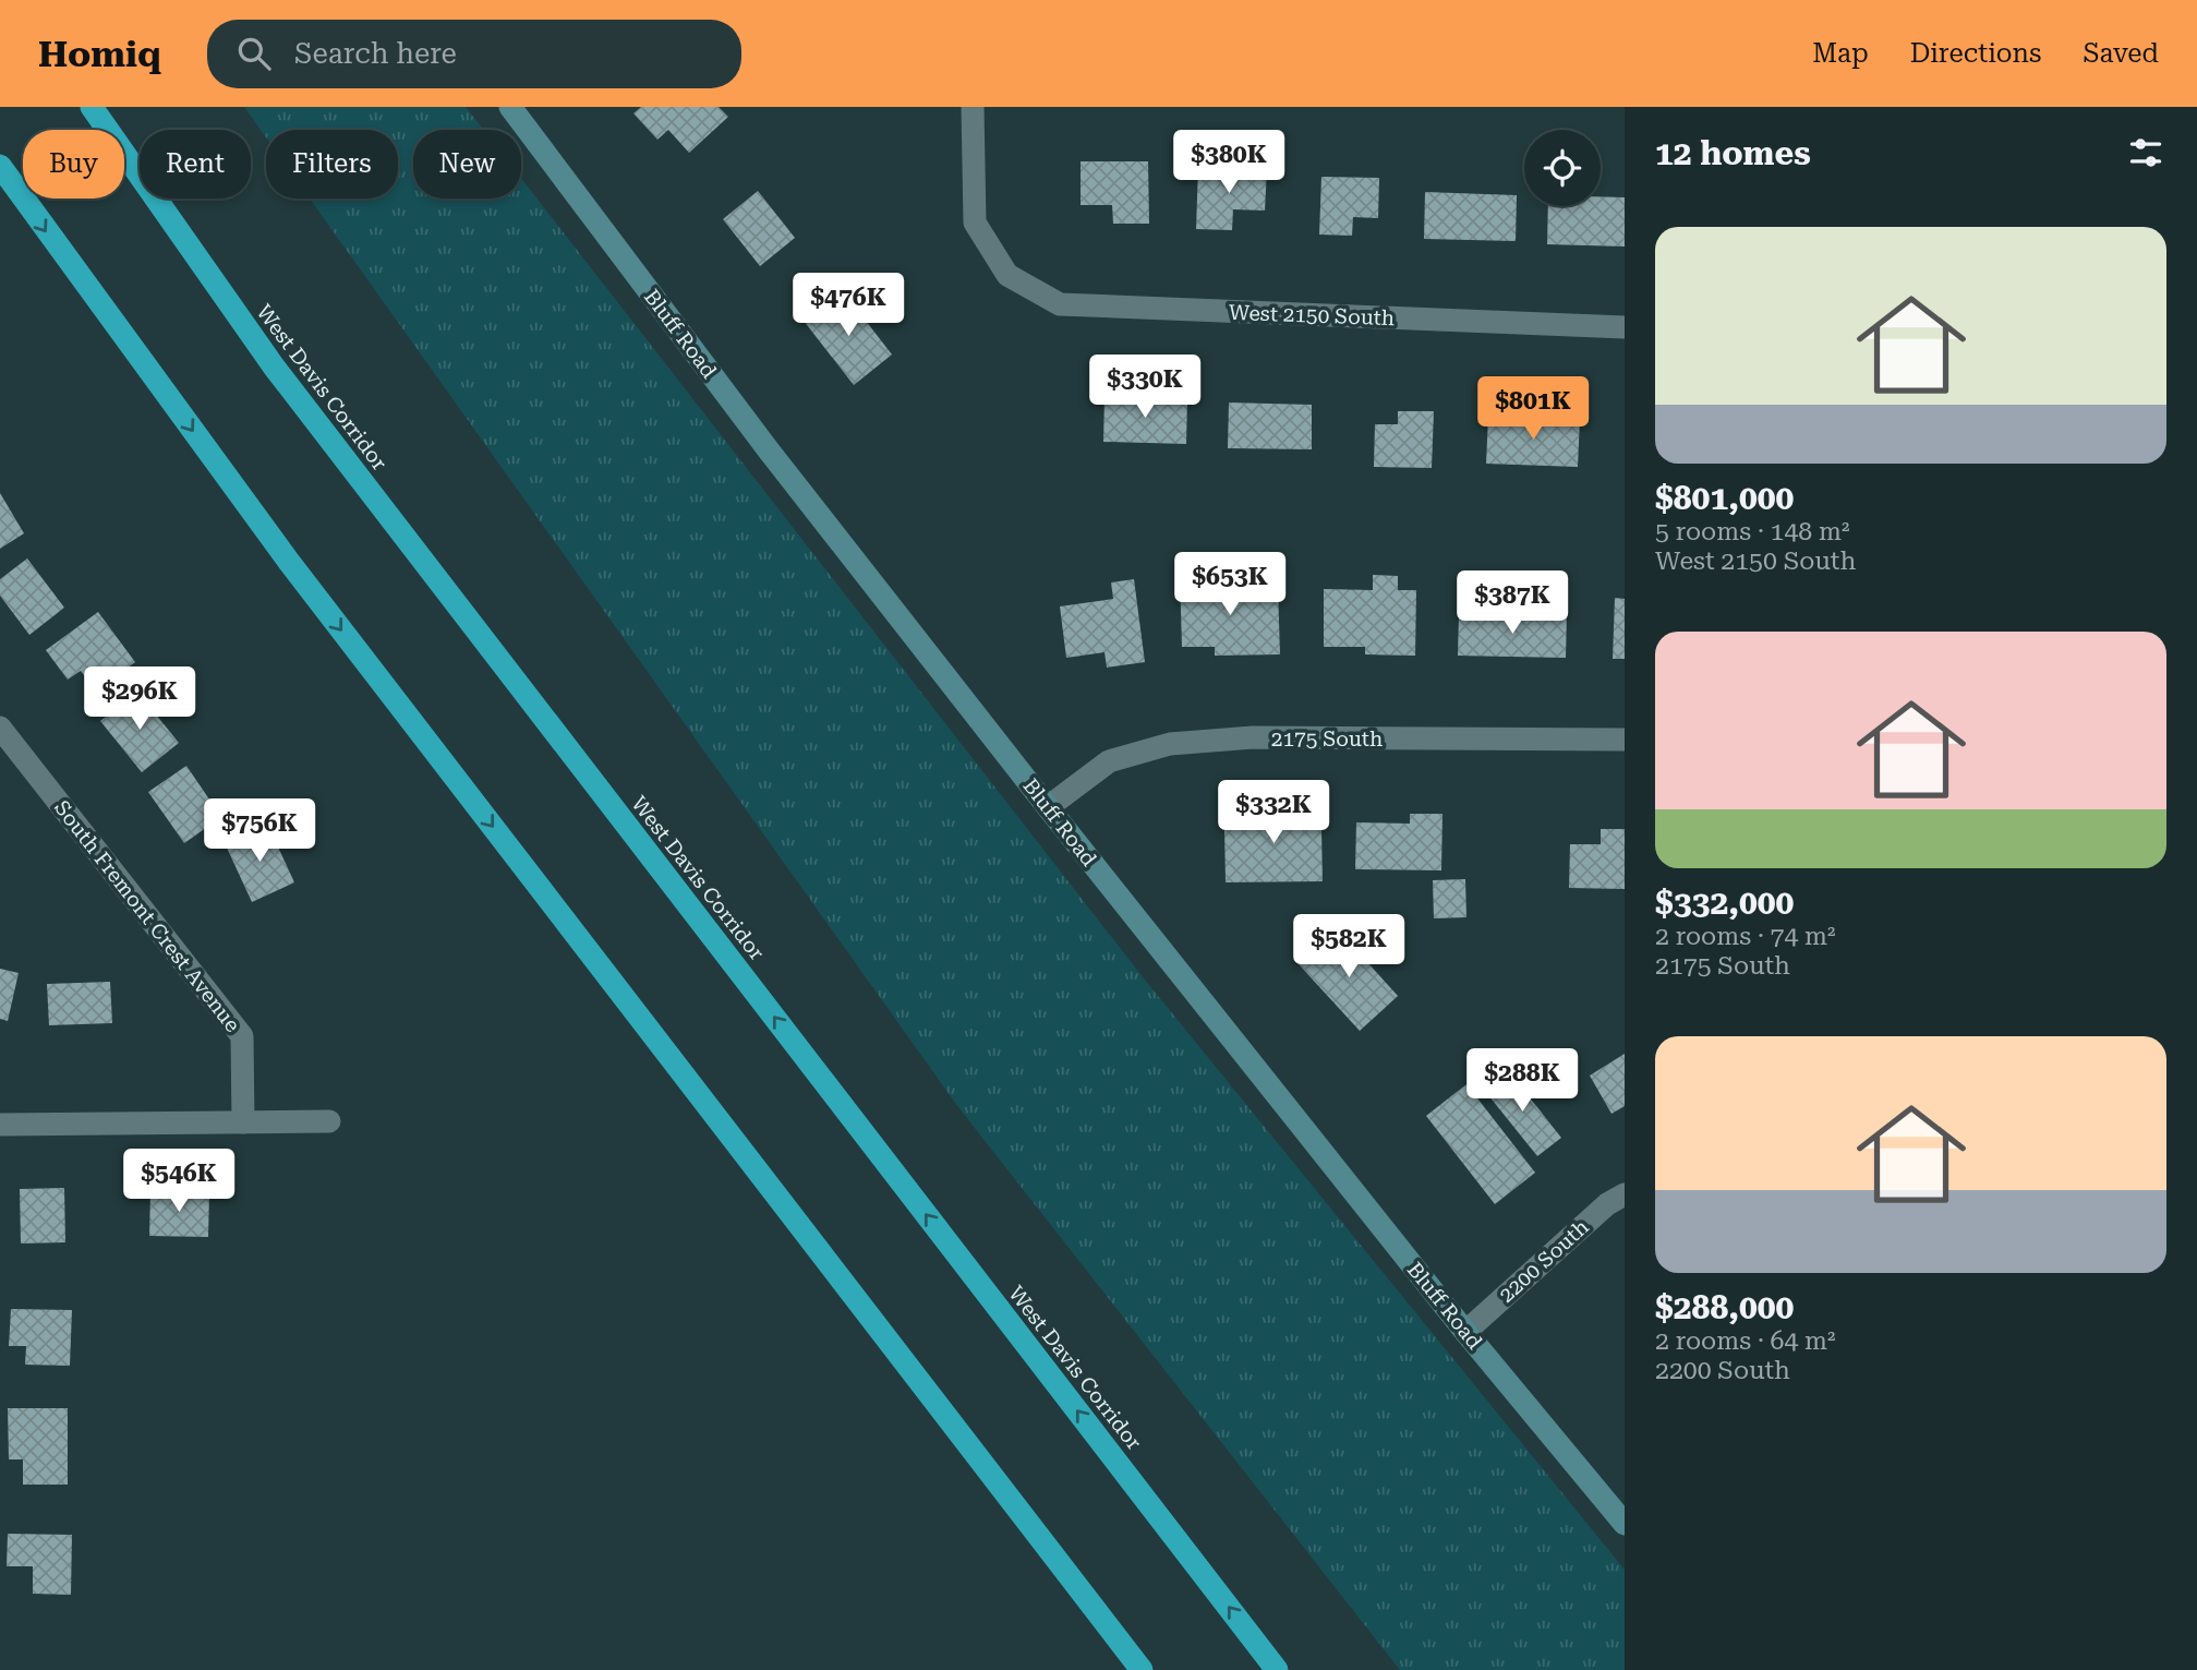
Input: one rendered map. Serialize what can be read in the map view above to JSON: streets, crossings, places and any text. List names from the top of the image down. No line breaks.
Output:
{"streets":{"highway":["West Davis Corridor"],"street":["West 2150 South","Bluff Road","2175 South","South Fremont Crest Avenue","2200 South"]},"crossings":[["Bluff Road","2175 South"],["Bluff Road","2200 South"]],"page":{"header":"Homiq","search":"Search here","nav":["Map","Directions","Saved"],"heading":"12 homes","price":["$380K","$476K","$330K","$801K","$653K","$387K","$296K","$332K","$756K","$582K","$288K","$546K"],"chip":["Buy","Rent","Filters","New"],"list":[{"name":"$801,000","note":"5 rooms · 148 m² · West 2150 South"},{"name":"$332,000","note":"2 rooms · 74 m² · 2175 South"},{"name":"$288,000","note":"2 rooms · 64 m² · 2200 South"}]}}
